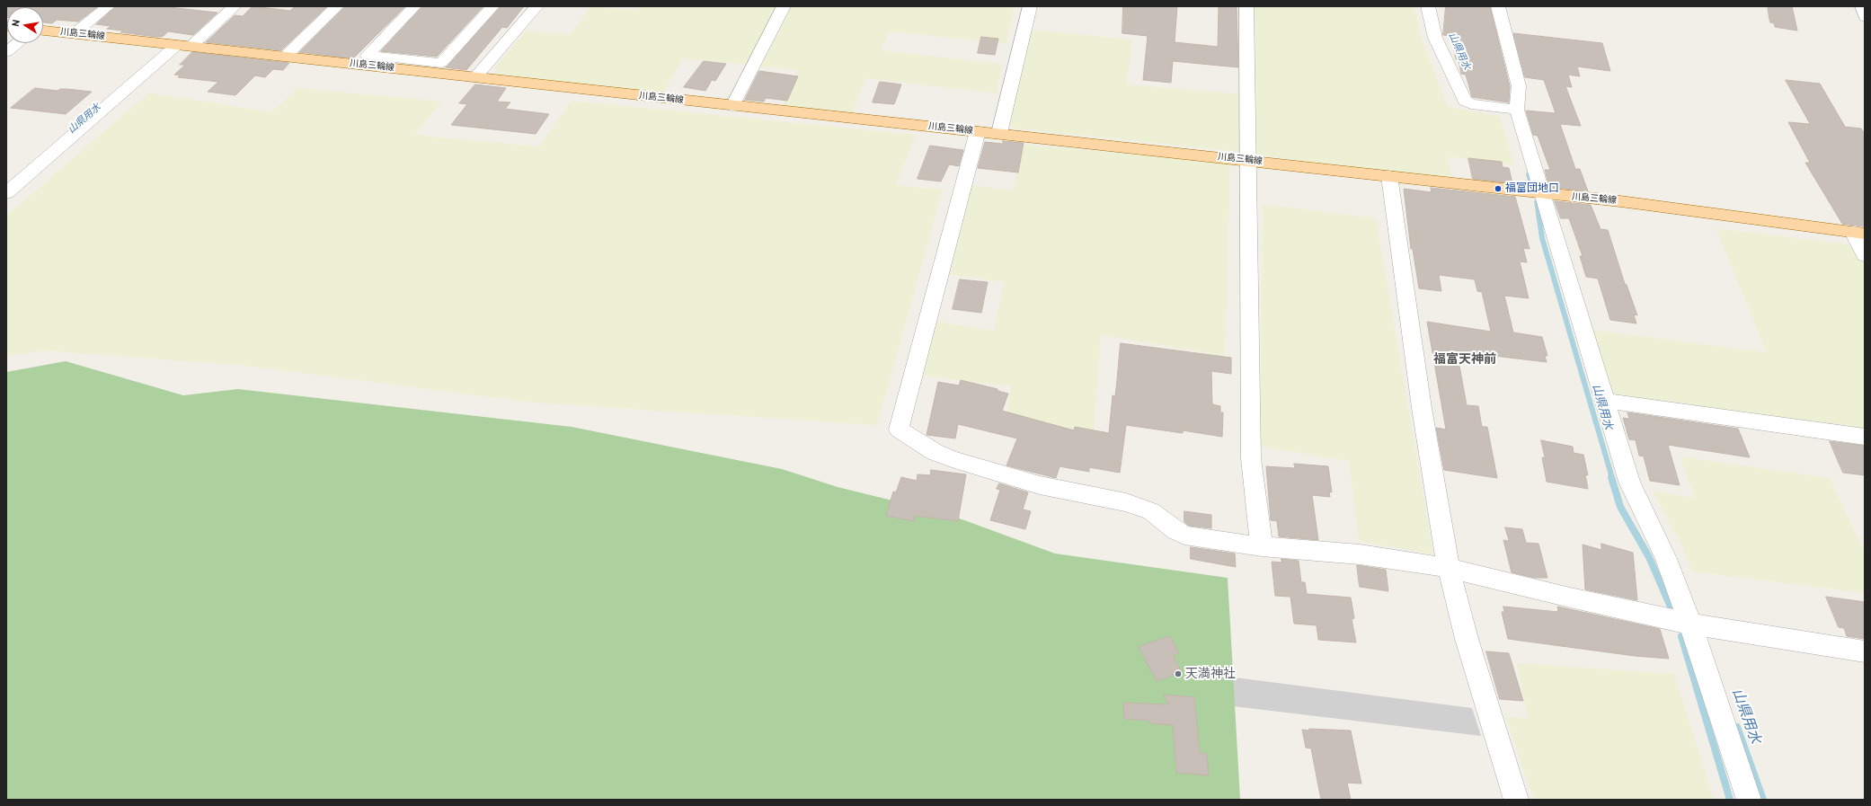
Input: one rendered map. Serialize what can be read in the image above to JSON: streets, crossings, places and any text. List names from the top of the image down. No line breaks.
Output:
{"streets":{"main road":["川島三輪線"]},"districts":["福富天神前"],"water":["山県用水"],"places":["福富団地口","天満神社"],"north":"left"}
